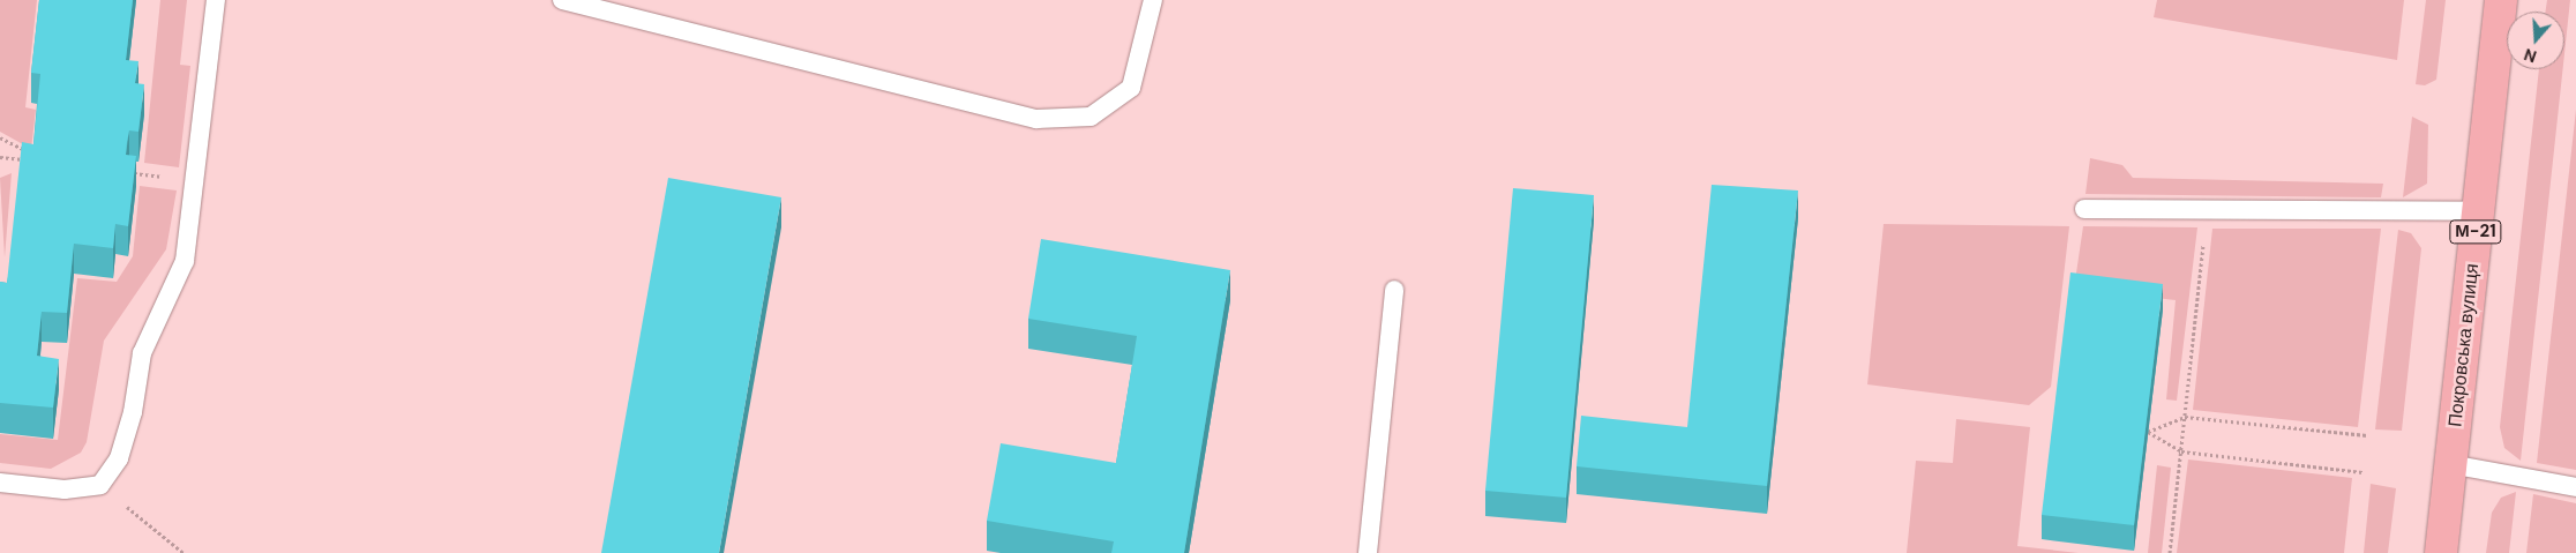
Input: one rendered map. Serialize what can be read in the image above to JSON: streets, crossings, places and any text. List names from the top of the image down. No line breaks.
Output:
{"streets":{"highway":["М-21","Покровська вулиця"]},"north":"bottom"}
